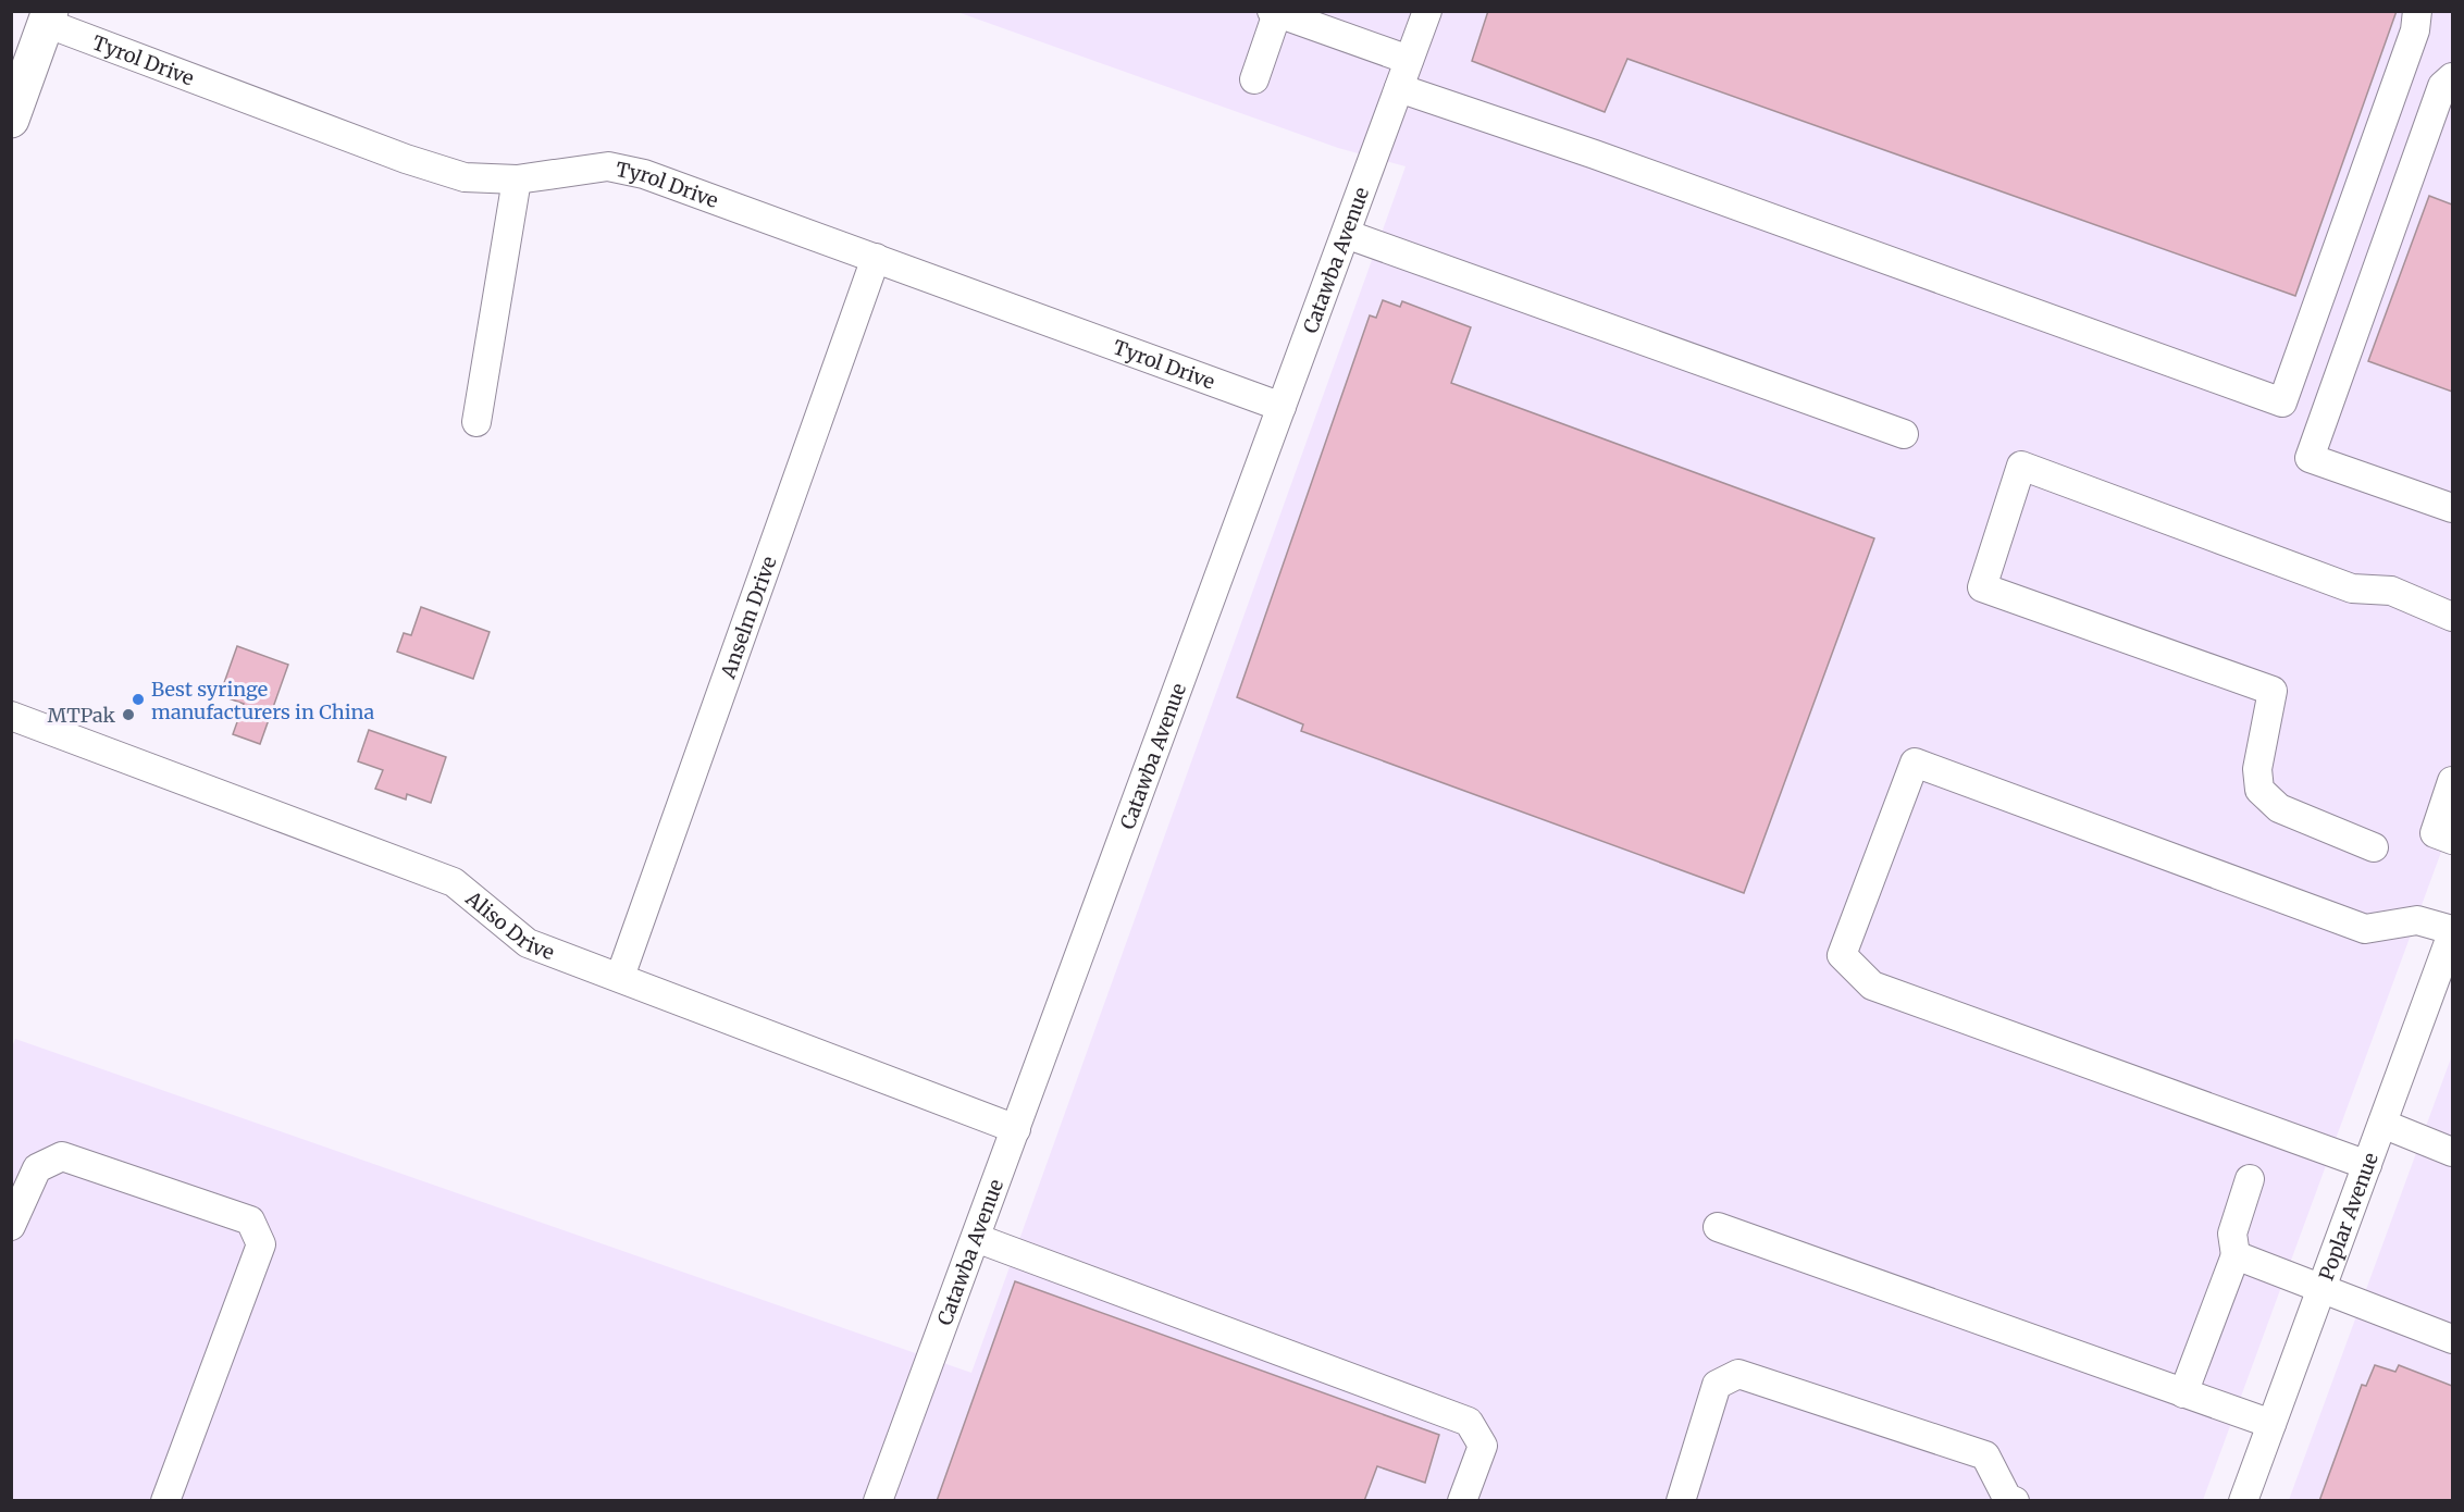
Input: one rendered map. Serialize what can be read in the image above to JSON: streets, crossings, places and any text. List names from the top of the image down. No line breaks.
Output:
{"streets":{"street":["Tyrol Drive","Catawba Avenue","Anselm Drive","Aliso Drive","Poplar Avenue"]},"crossings":[["Tyrol Drive","Catawba Avenue"],["Tyrol Drive","Anselm Drive"],["Catawba Avenue","Aliso Drive"],["Anselm Drive","Aliso Drive"]],"places":["Best syringe manufacturers in China","MTPak"]}
